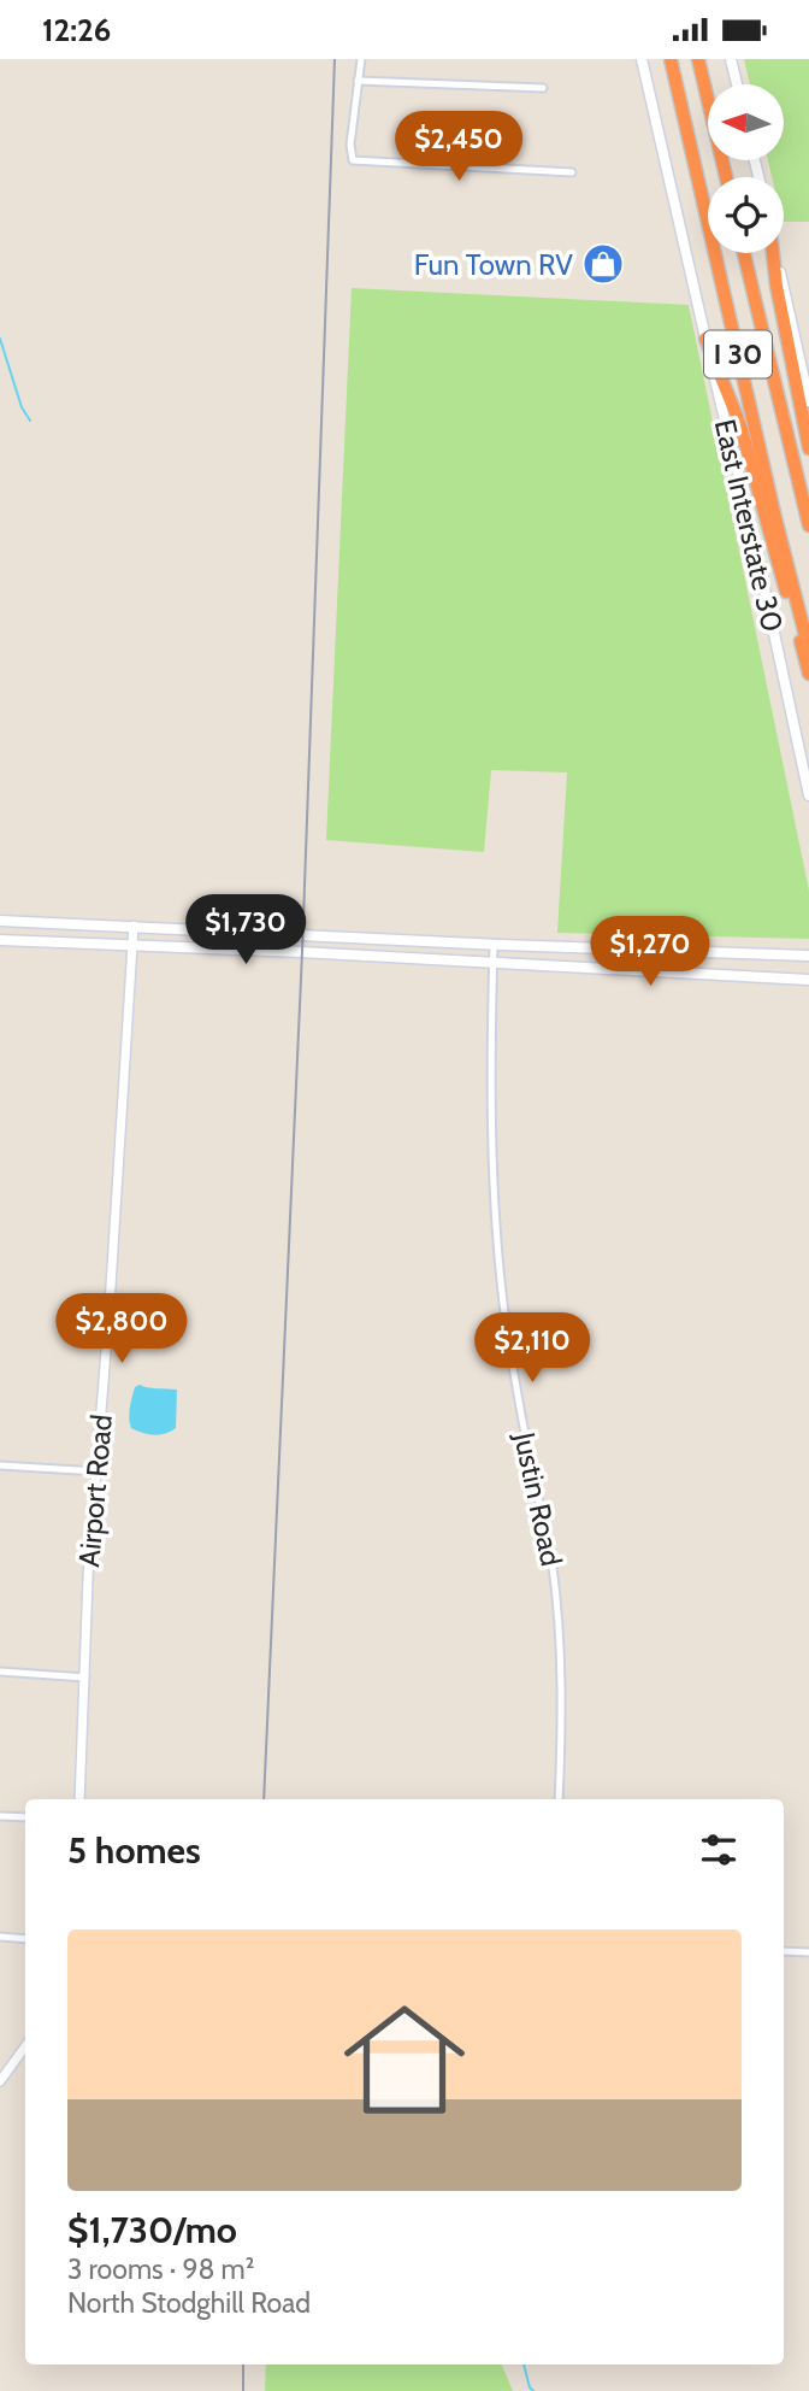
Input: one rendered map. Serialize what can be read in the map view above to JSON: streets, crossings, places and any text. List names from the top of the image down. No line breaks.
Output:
{"streets":{"highway":["I 30"],"main road":["East Interstate 30"],"street":["Airport Road","Justin Road"]},"places":{"shop":["Fun Town RV"]},"north":"left","page":{"status":"12:26","price":["$2,450","$1,730","$1,270","$2,800","$2,110"],"heading":"5 homes","list":[{"name":"$1,730/mo","note":"3 rooms · 98 m² · North Stodghill Road"}]}}
